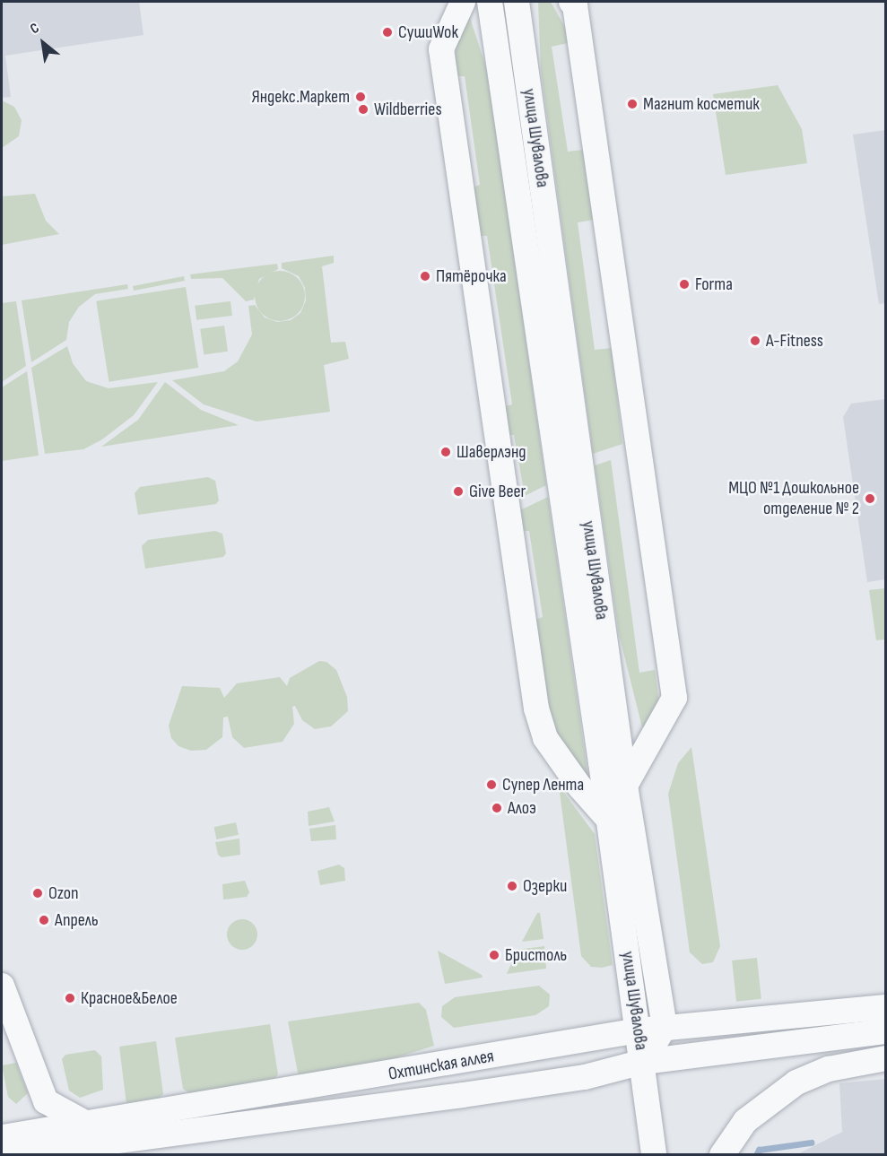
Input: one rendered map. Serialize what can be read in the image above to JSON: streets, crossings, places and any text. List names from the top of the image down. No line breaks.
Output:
{"streets":{"street":["улица Шувалова","Охтинская аллея"]},"crossings":[["улица Шувалова","Охтинская аллея"]],"places":["СушиWok","Яндекс.Маркет","Магнит косметик","Wildberries","Пятёрочка","Forma","A-Fitness","Шаверлэнд","Give Beer","МЦО №1 Дошкольное отделение № 2","Супер Лента","Алоэ","Озерки","Ozon","Апрель","Бристоль","Красное&Белое"],"north":"top left"}
